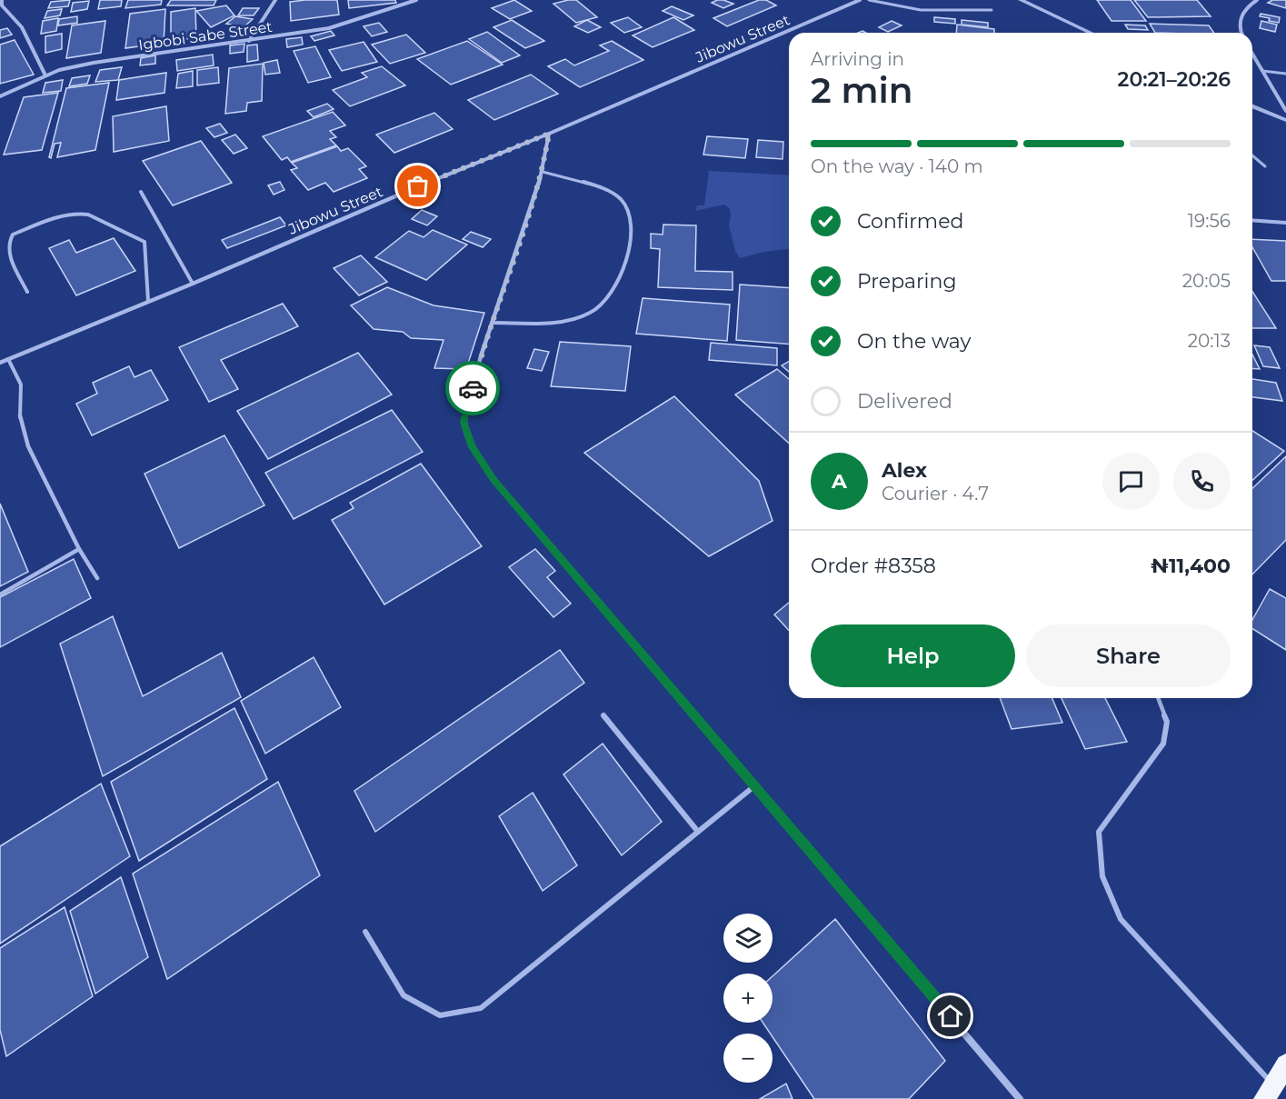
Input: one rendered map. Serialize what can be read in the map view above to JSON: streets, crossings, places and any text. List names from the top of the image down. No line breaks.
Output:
{"streets":{"street":["Igbobi Sabe Street","Jibowu Street"]},"page":{"heading":["2 min","Arriving in","20:21–20:26"],"panel":["Alex","Courier · 4.7","Order #8358","₦11,400"],"bar":"On the way · 140 m","list":[["Confirmed","19:56"],["Preparing","20:05"],["On the way","20:13"],"Delivered"],"round":"A","buttons":["Help","Share"],"map_buttons":["+","−"]}}
